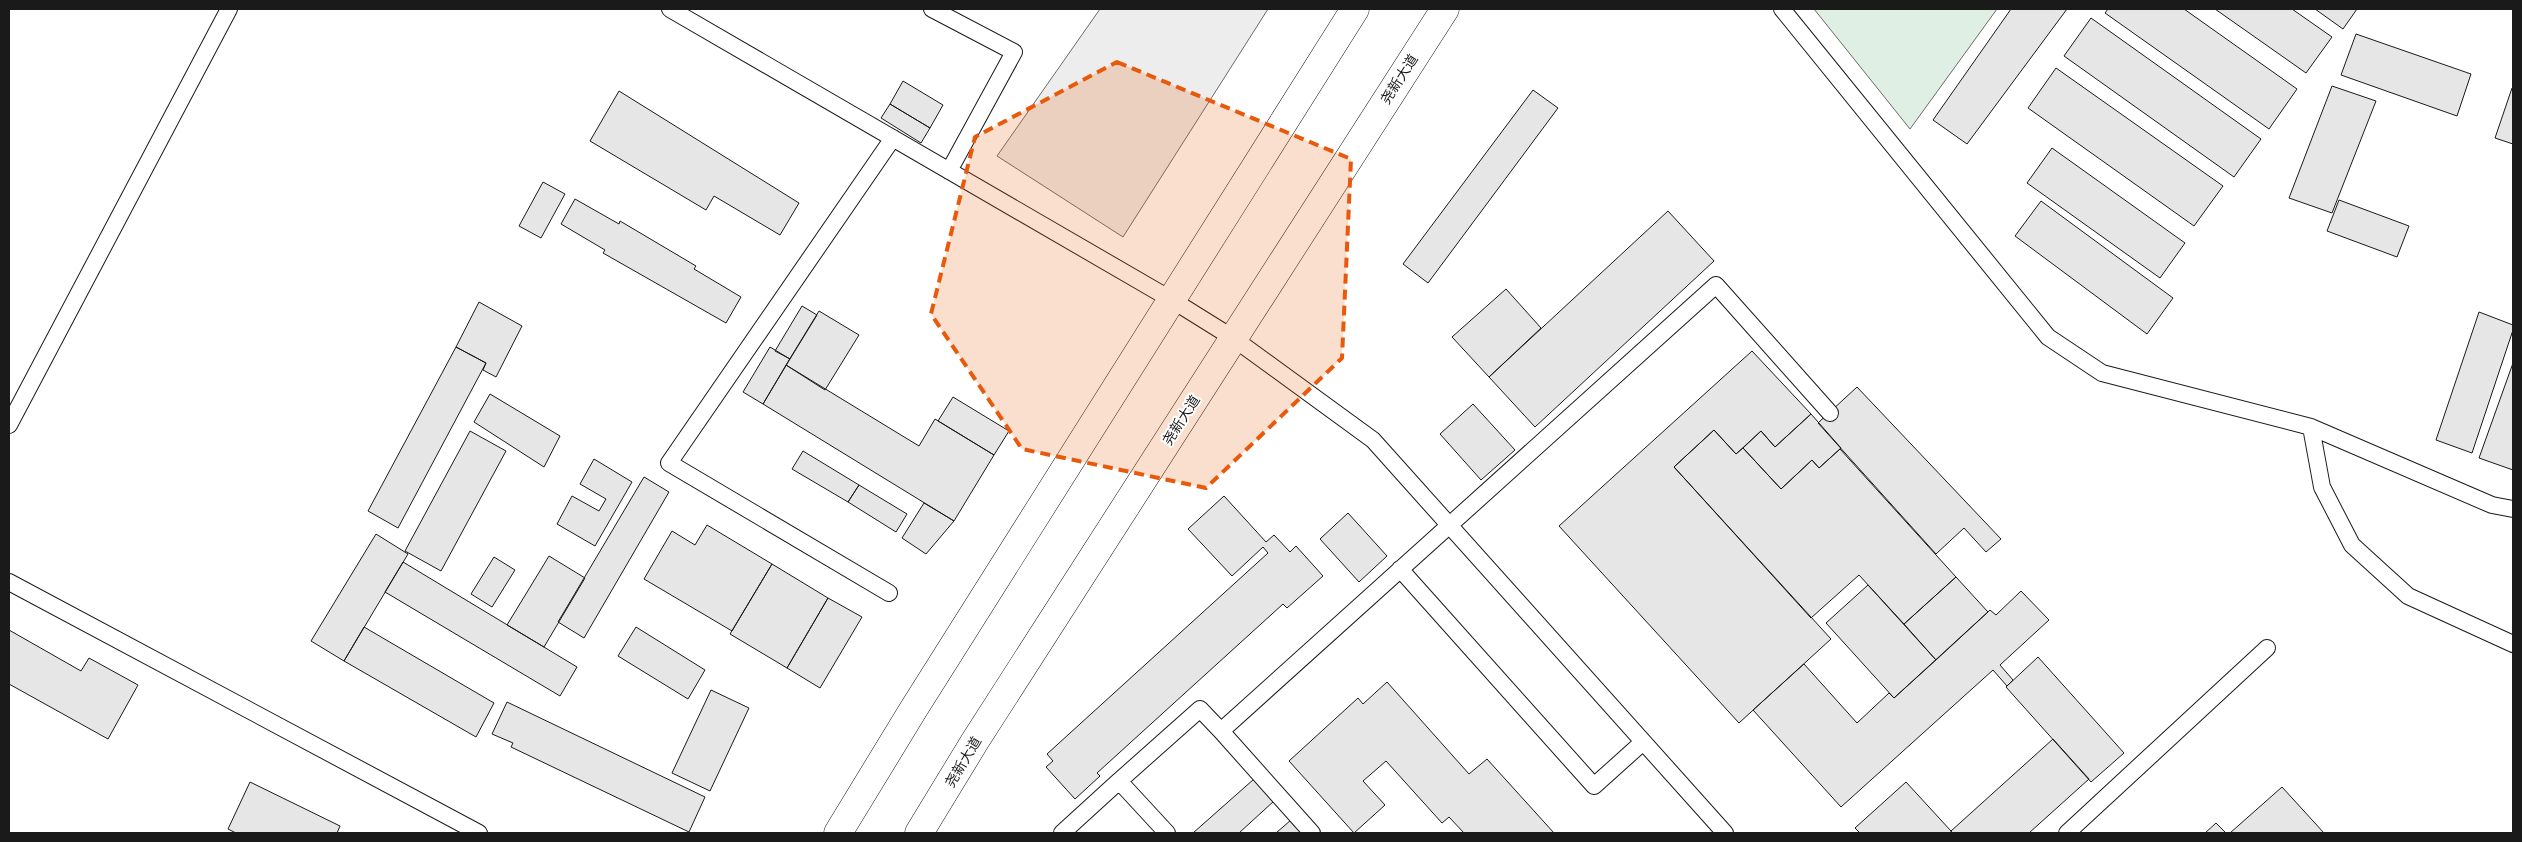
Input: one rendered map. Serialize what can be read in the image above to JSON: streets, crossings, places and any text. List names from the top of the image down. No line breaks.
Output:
{"streets":{"main road":["尧新大道"]}}
